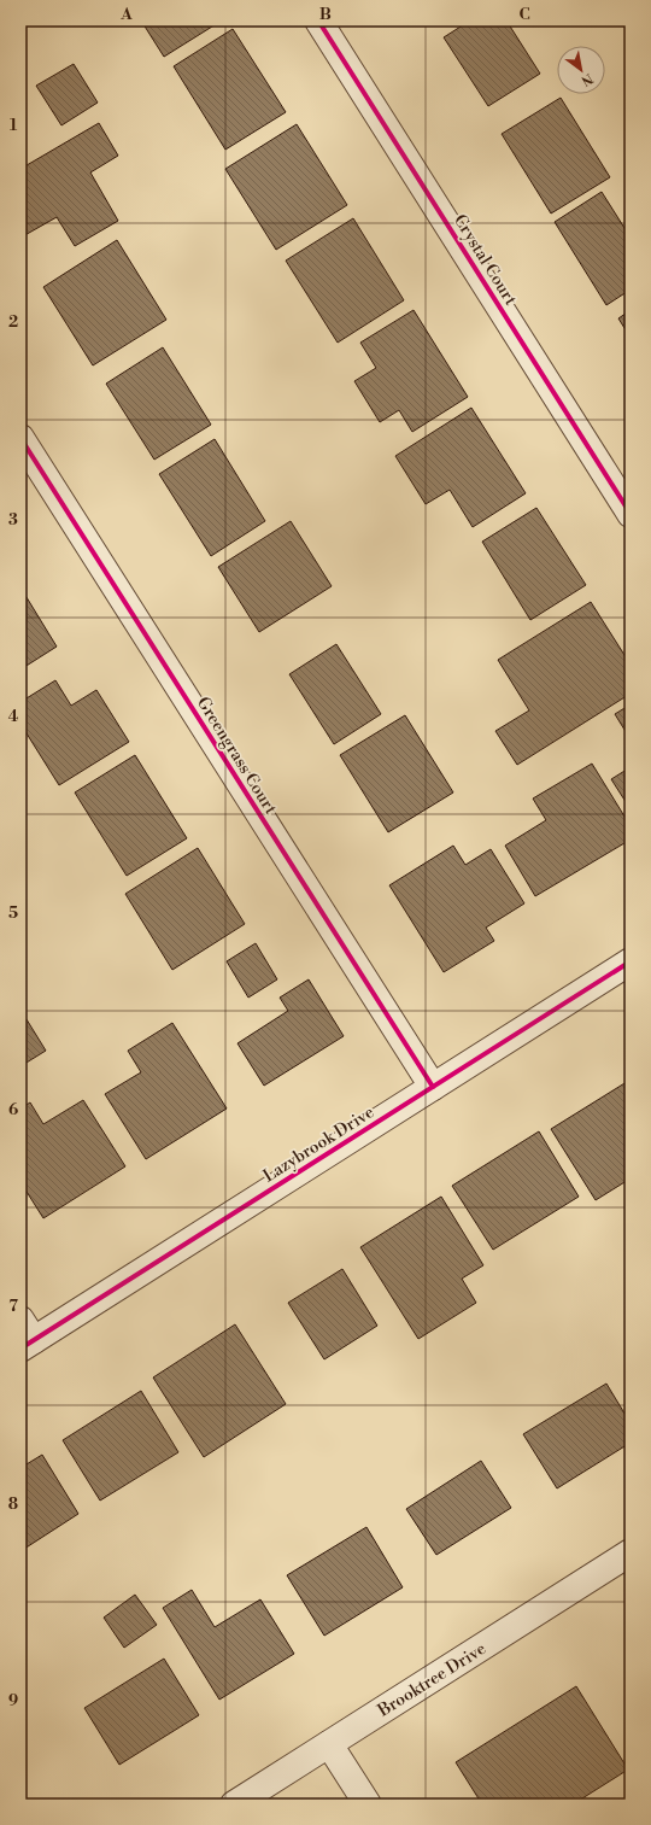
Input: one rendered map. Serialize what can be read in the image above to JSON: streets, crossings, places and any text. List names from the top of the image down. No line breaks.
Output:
{"streets":{"street":["Crystal Court","Greengrass Court","Lazybrook Drive","Brooktree Drive"]},"crossings":[["Greengrass Court","Lazybrook Drive"]],"north":"bottom right","grid":{"columns":["A","B","C"],"rows":["1","2","3","4","5","6","7","8","9"]}}
